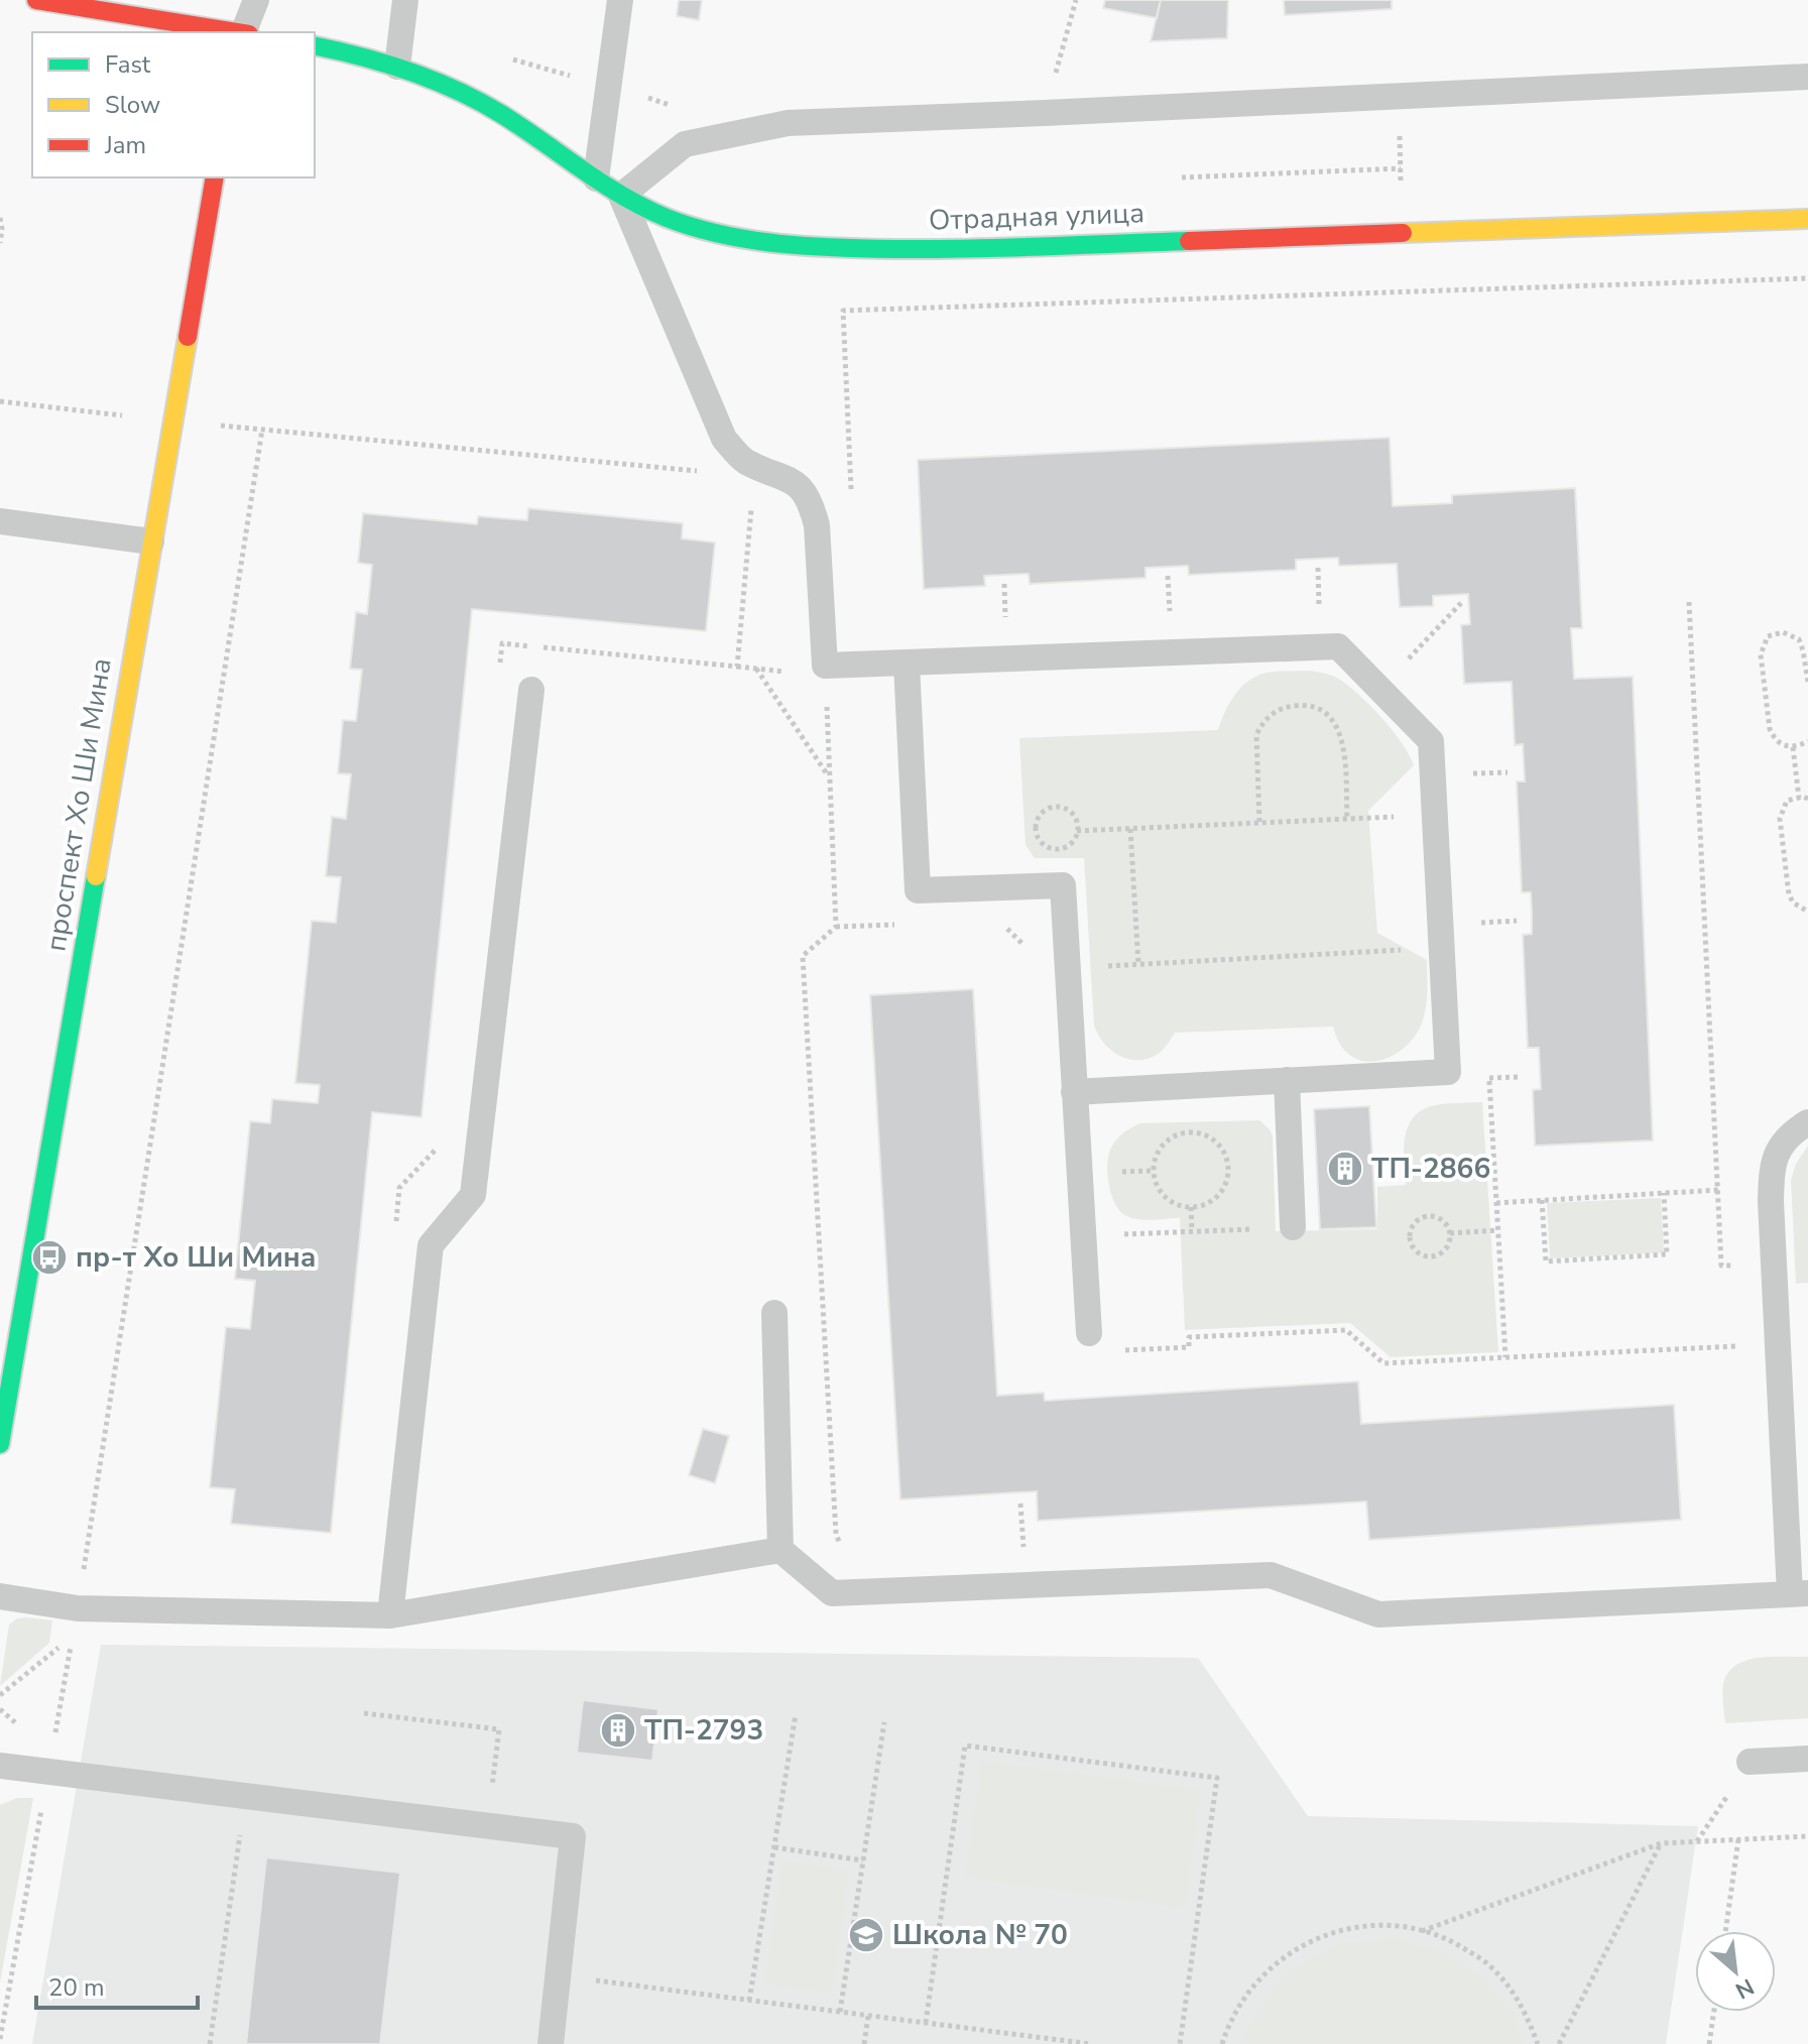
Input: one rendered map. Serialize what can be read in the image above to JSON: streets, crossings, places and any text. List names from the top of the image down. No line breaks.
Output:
{"streets":{"street":["Отрадная улица","проспект Хо Ши Мина"]},"places":{"building":["ТП-2866","ТП-2793"],"bus stop":["пр-т Хо Ши Мина"],"school or university":["Школа № 70"]},"legend":["Fast","Slow","Jam"],"scale_bar":"20 m","north":"bottom right"}
